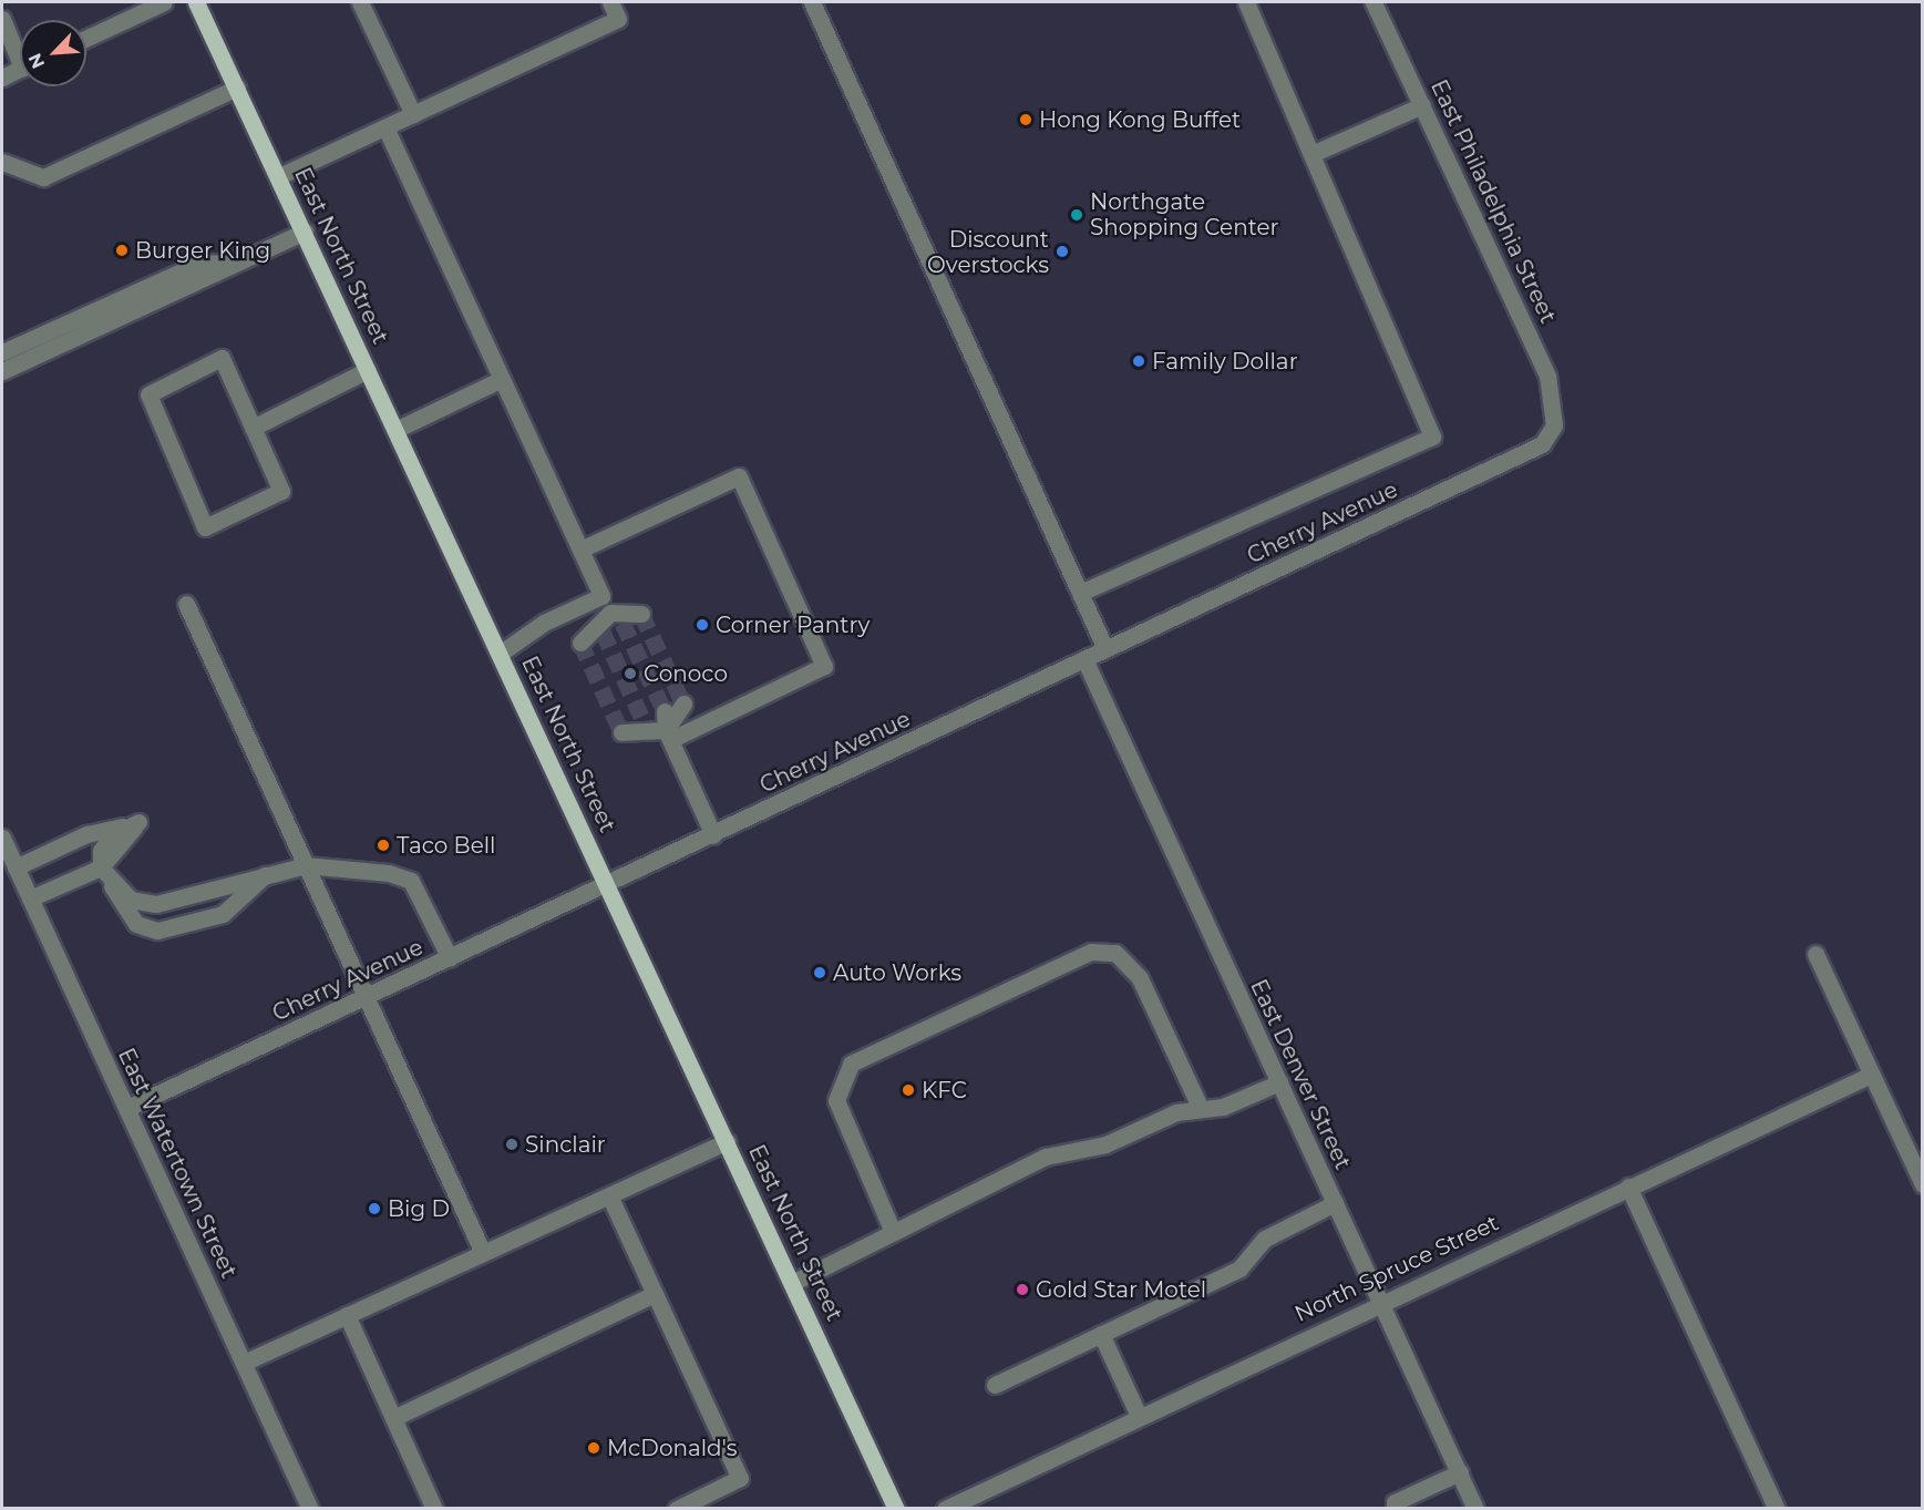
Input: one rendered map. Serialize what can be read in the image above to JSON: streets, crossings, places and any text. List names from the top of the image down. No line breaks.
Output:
{"streets":{"main road":["East North Street"],"street":["East Philadelphia Street","Cherry Avenue","East Denver Street","East Watertown Street","North Spruce Street"]},"crossings":[["East Philadelphia Street","Cherry Avenue"],["East North Street","Cherry Avenue"],["Cherry Avenue","East Denver Street"],["Cherry Avenue","East Watertown Street"],["East Denver Street","North Spruce Street"]],"places":["Hong Kong Buffet","Northgate Shopping Center","Burger King","Discount Overstocks","Family Dollar","Corner Pantry","Conoco","Taco Bell","Auto Works","KFC","Sinclair","Big D","Gold Star Motel","McDonald's"],"north":"bottom left"}
